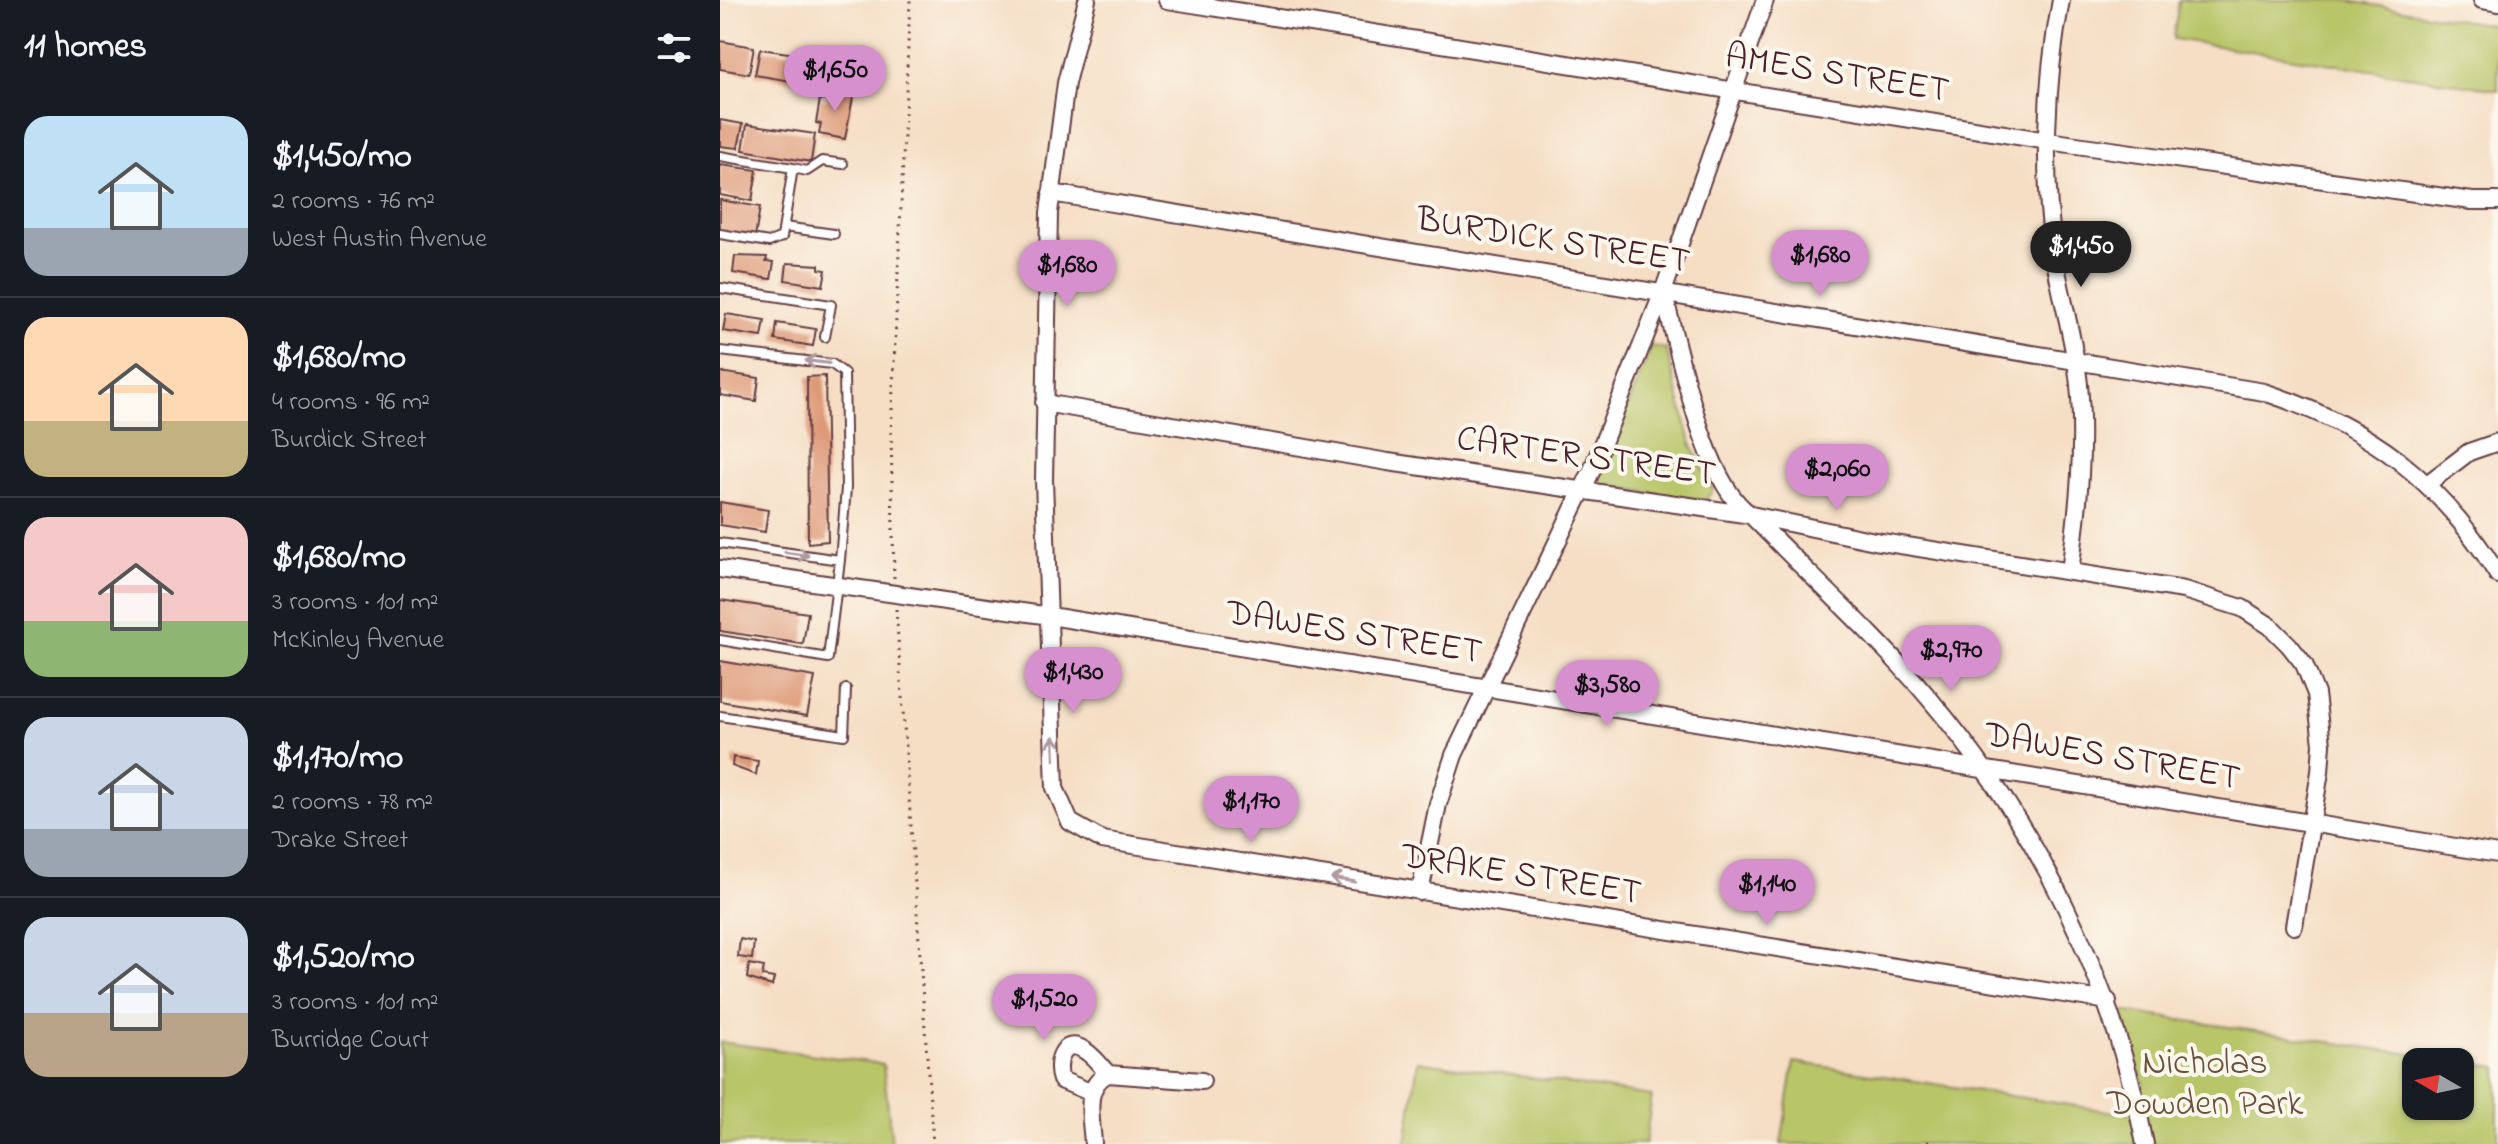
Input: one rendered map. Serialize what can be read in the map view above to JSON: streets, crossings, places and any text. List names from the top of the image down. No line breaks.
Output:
{"streets":{"street":["AMES STREET","BURDICK STREET","CARTER STREET","DAWES STREET","DRAKE STREET"]},"crossings":[["CARTER STREET","DAWES STREET"],["DAWES STREET","DRAKE STREET"]],"one_way":["DRAKE STREET"],"parks":["Nicholas Dowden Park"],"north":"left","page":{"heading":"11 homes","price":["$1,650","$1,450","$1,680","$1,680","$2,060","$2,970","$1,430","$3,580","$1,170","$1,140","$1,520"],"list":[{"name":"$1,450/mo","note":"2 rooms · 76 m² · West Austin Avenue"},{"name":"$1,680/mo","note":"4 rooms · 96 m² · Burdick Street"},{"name":"$1,680/mo","note":"3 rooms · 101 m² · McKinley Avenue"},{"name":"$1,170/mo","note":"2 rooms · 78 m² · Drake Street"},{"name":"$1,520/mo","note":"3 rooms · 101 m² · Burridge Court"}]}}
